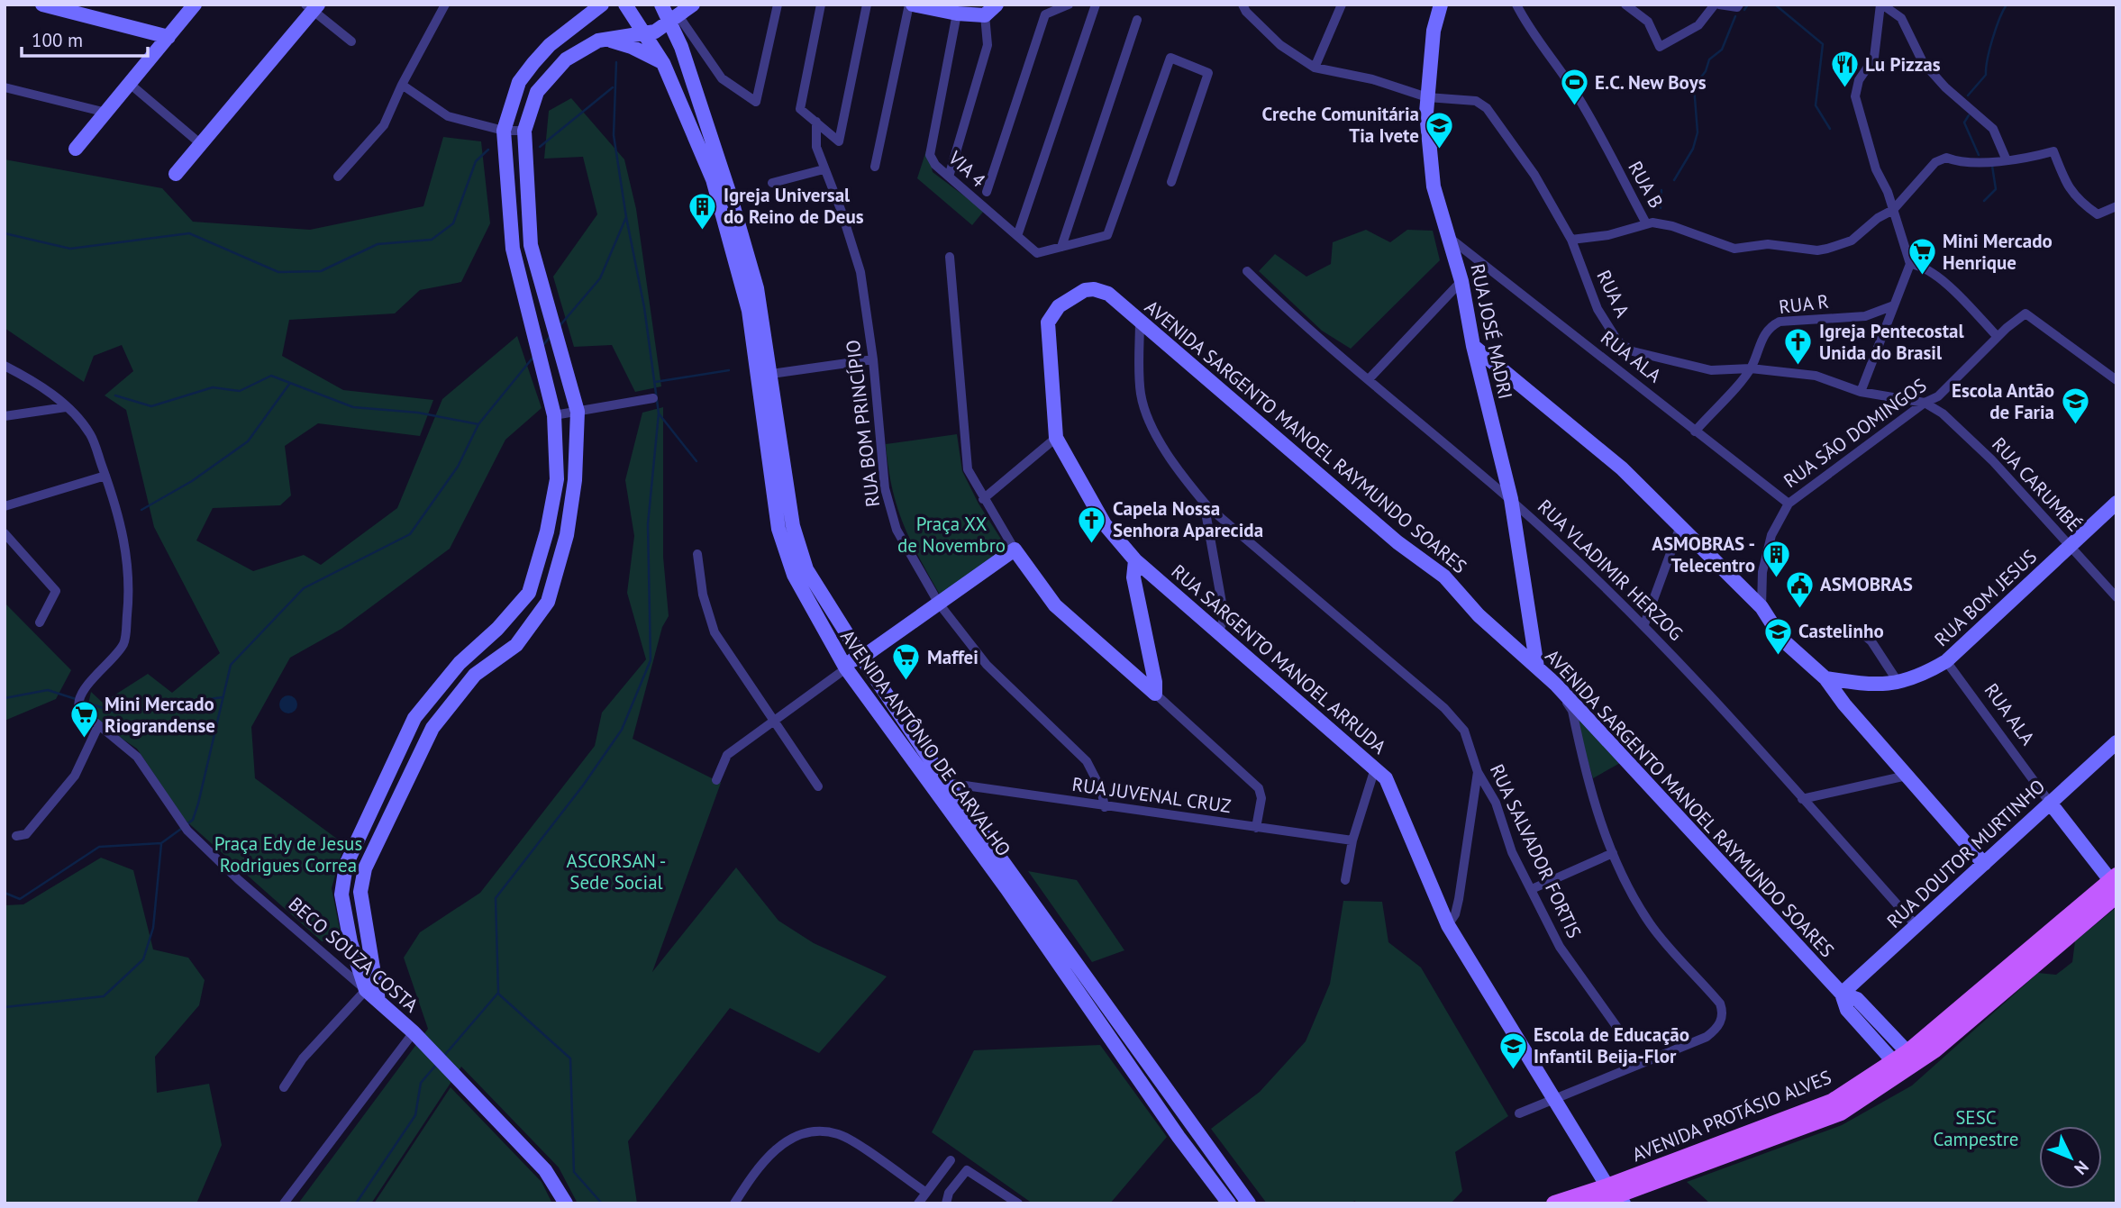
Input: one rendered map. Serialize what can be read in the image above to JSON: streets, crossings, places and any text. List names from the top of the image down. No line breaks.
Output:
{"streets":{"main road":["AVENIDA PROTÁSIO ALVES"],"street":["VIA 4","RUA B","RUA A","RUA R","RUA JOSÉ MADRI","RUA ALA","RUA BOM PRINCÍPIO","RUA SÃO DOMINGOS","AVENIDA SARGENTO MANOEL RAYMUNDO SOARES","RUA CARUMBÉ","RUA VLADIMIR HERZOG","RUA BOM JESUS","RUA SARGENTO MANOEL ARRUDA","AVENIDA ANTÔNIO DE CARVALHO","RUA JUVENAL CRUZ","RUA SALVADOR FORTIS","RUA DOUTOR MURTINHO","BECO SOUZA COSTA"]},"crossings":[["RUA A","RUA R"],["RUA A","RUA JOSÉ MADRI"],["RUA A","RUA SÃO DOMINGOS"],["RUA A","RUA CARUMBÉ"],["RUA R","RUA ALA"],["RUA JOSÉ MADRI","RUA ALA"],["RUA JOSÉ MADRI","AVENIDA SARGENTO MANOEL RAYMUNDO SOARES"],["RUA JOSÉ MADRI","RUA VLADIMIR HERZOG"],["RUA ALA","RUA SÃO DOMINGOS"],["RUA ALA","RUA BOM JESUS"],["RUA ALA","RUA DOUTOR MURTINHO"],["RUA ALA","AVENIDA PROTÁSIO ALVES"],["RUA BOM PRINCÍPIO","RUA JUVENAL CRUZ"],["RUA SÃO DOMINGOS","RUA CARUMBÉ"],["AVENIDA SARGENTO MANOEL RAYMUNDO SOARES","RUA SARGENTO MANOEL ARRUDA"],["AVENIDA SARGENTO MANOEL RAYMUNDO SOARES","RUA SALVADOR FORTIS"],["AVENIDA SARGENTO MANOEL RAYMUNDO SOARES","RUA DOUTOR MURTINHO"],["AVENIDA SARGENTO MANOEL RAYMUNDO SOARES","AVENIDA PROTÁSIO ALVES"],["RUA CARUMBÉ","RUA BOM JESUS"],["RUA VLADIMIR HERZOG","RUA DOUTOR MURTINHO"],["RUA SARGENTO MANOEL ARRUDA","AVENIDA PROTÁSIO ALVES"],["AVENIDA ANTÔNIO DE CARVALHO","RUA JUVENAL CRUZ"]],"parks":["Praça XX de Novembro","Praça Edy de Jesus Rodrigues Correa","ASCORSAN - Sede Social","SESC Campestre"],"places":{"restaurant":["Lu Pizzas"],"sports":["E.C. New Boys"],"school or university":["Creche Comunitária Tia Ivete","Escola Antão de Faria","Castelinho","Escola de Educação Infantil Beija-Flor"],"building":["Igreja Universal do Reino de Deus","ASMOBRAS - Telecentro"],"supermarket":["Mini Mercado Henrique","Maffei","Mini Mercado Riograndense"],"church":["Igreja Pentecostal Unida do Brasil","Capela Nossa Senhora Aparecida"],"public building":["ASMOBRAS"]},"scale_bar":"100 m","north":"bottom right"}
